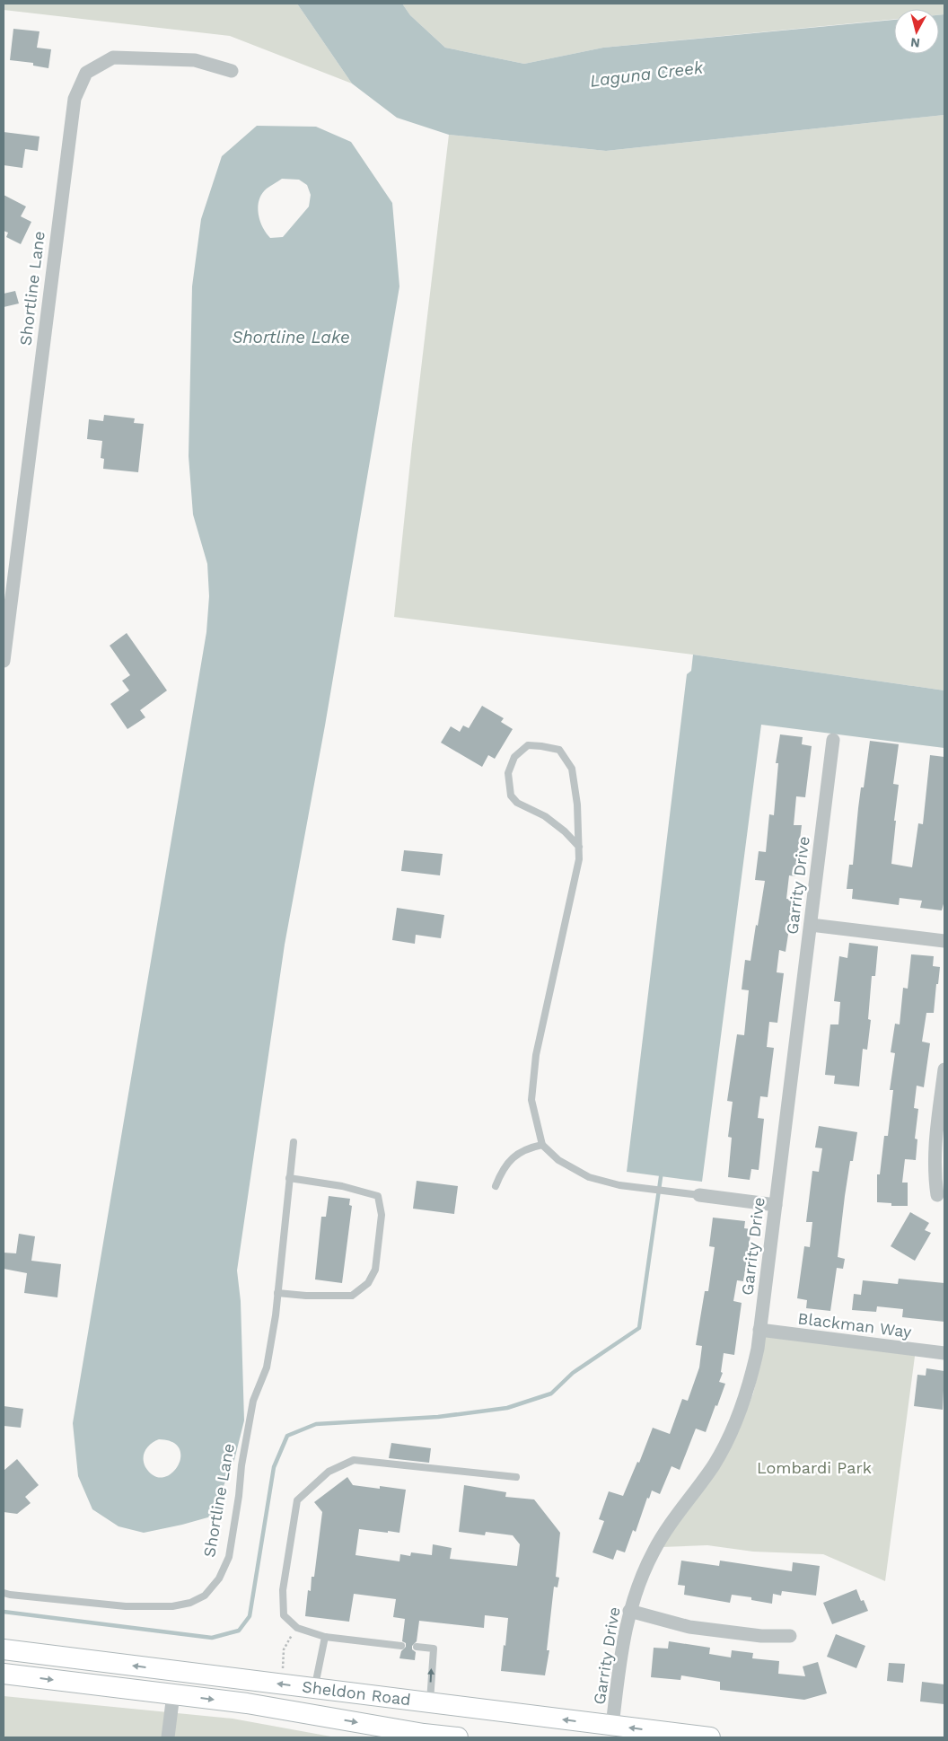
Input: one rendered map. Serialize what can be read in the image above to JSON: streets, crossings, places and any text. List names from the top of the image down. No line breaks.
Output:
{"streets":{"main road":["Sheldon Road"],"street":["Shortline Lane","Garrity Drive","Blackman Way"]},"crossings":[["Garrity Drive","Blackman Way"],["Garrity Drive","Sheldon Road"]],"water":["Laguna Creek","Shortline Lake"],"parks":["Lombardi Park"],"north":"bottom"}
